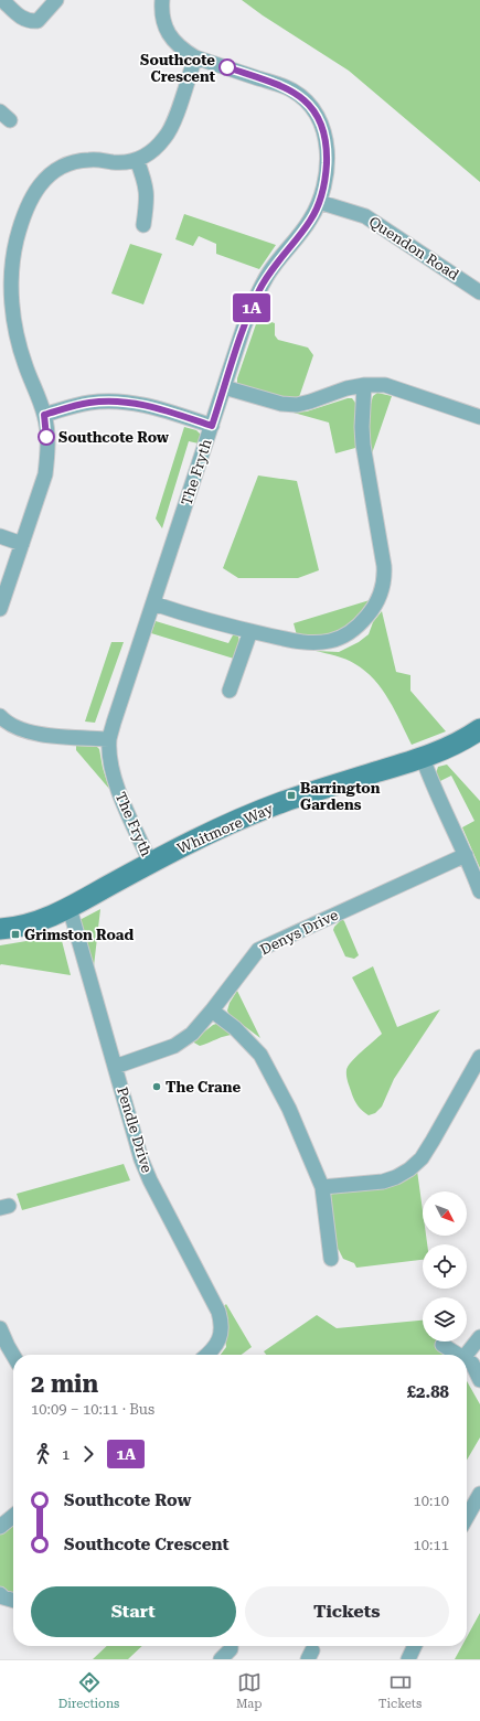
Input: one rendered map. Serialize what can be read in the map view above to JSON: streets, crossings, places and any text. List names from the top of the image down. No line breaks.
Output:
{"streets":{"street":["Quendon Road","The Fryth","Whitmore Way","Denys Drive","Pendle Drive"]},"crossings":[["Quendon Road","The Fryth"],["The Fryth","Whitmore Way"],["Whitmore Way","Pendle Drive"],["Denys Drive","Pendle Drive"]],"places":{"other":["Southcote Crescent","Southcote Row","The Crane"],"transit":["Barrington Gardens","Grimston Road"]},"lines":["bus line 1A"],"north":"bottom right","page":{"on_map":"1A","heading":["2 min","10:09 – 10:11 · Bus","£2.88"],"legs":["1","1A"],"list":[{"name":"Southcote Row","value":"10:10"},{"name":"Southcote Crescent","value":"10:11"}],"buttons":["Start","Tickets"],"tabs":["Directions","Map","Tickets"]}}
